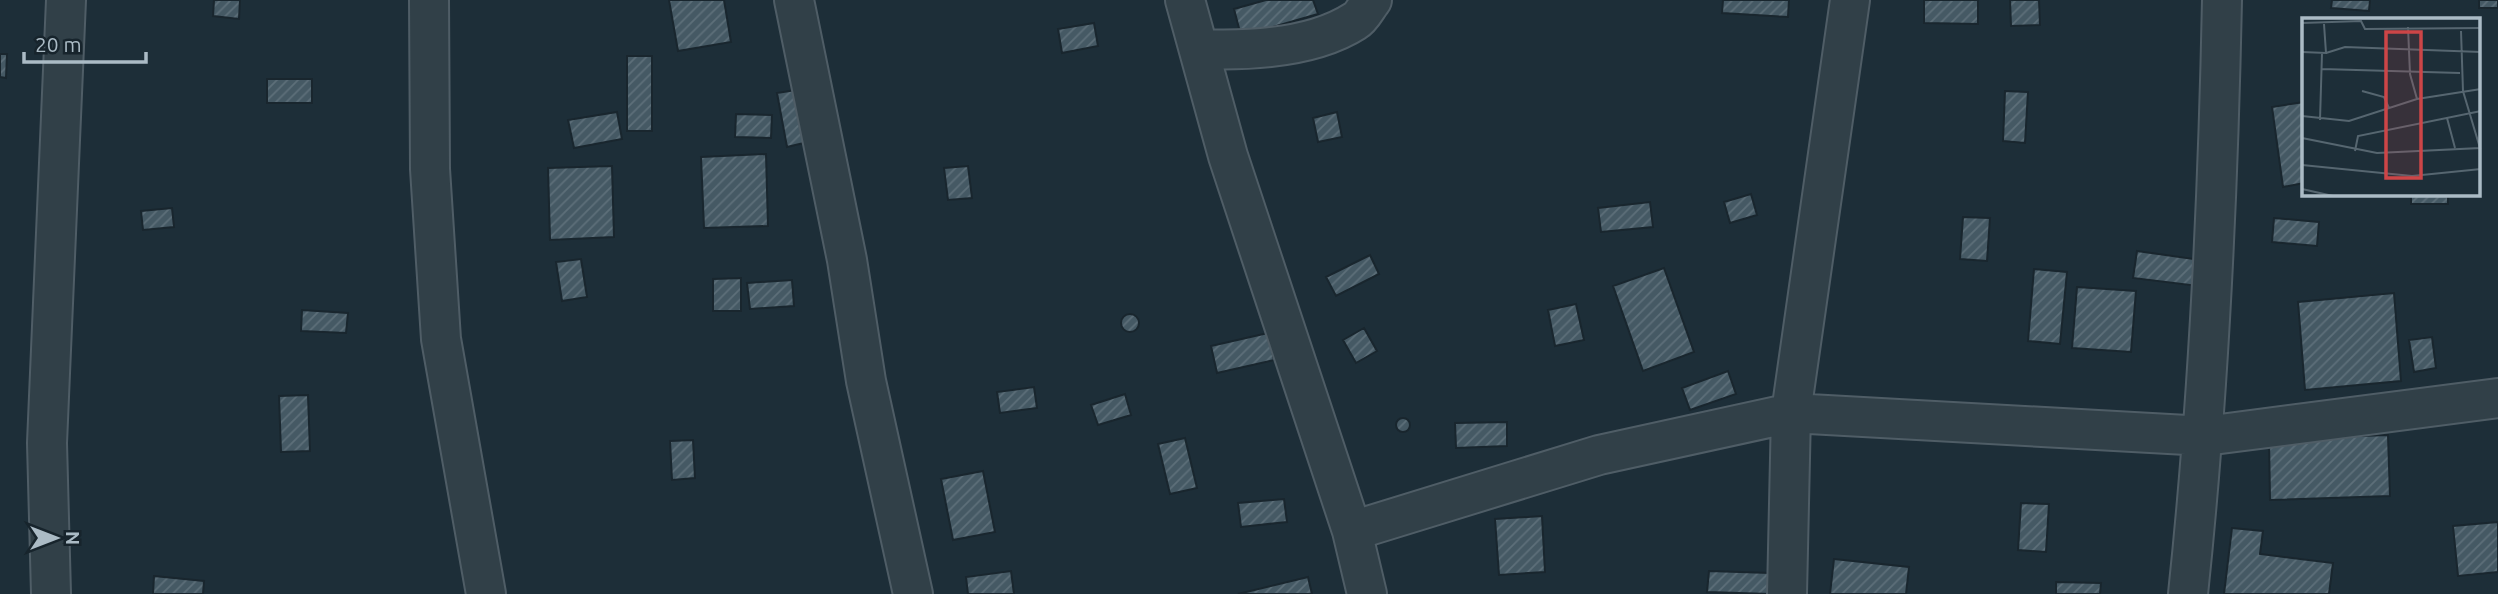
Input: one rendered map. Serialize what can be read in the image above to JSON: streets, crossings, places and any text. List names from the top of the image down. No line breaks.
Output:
{"scale_bar":"20 m","north":"right"}
